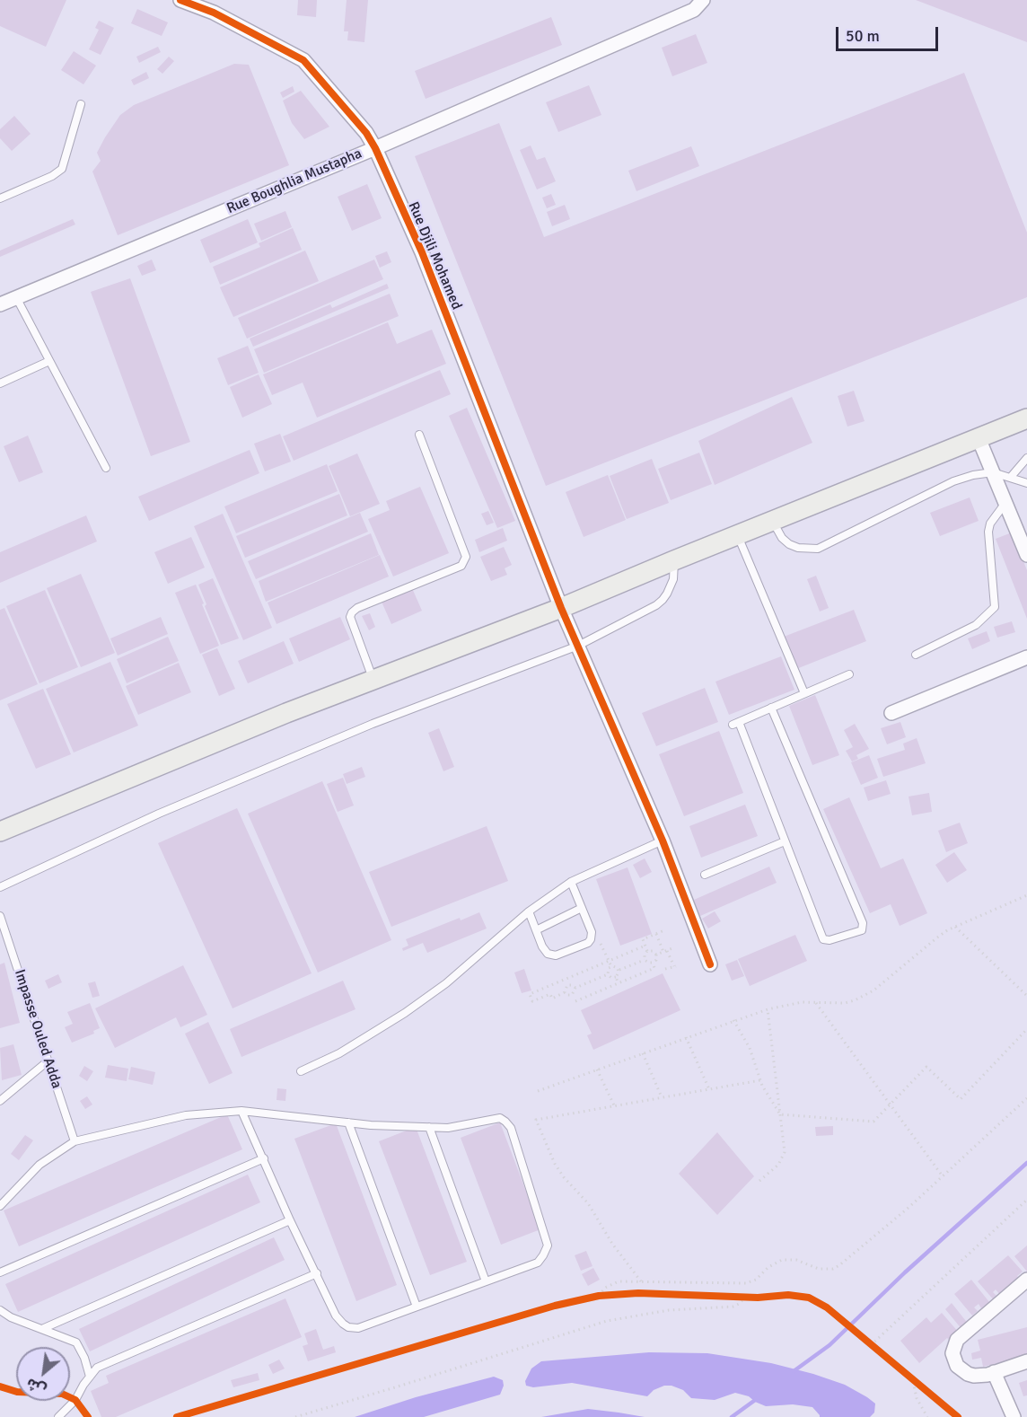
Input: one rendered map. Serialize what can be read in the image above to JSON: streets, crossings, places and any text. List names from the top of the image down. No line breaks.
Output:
{"streets":{"street":["Rue Boughlia Mustapha","Rue Djili Mohamed"],"lane":["Impasse Ouled Adda"]},"crossings":[["Rue Boughlia Mustapha","Rue Djili Mohamed"]],"scale_bar":"50 m","north":"bottom left"}
